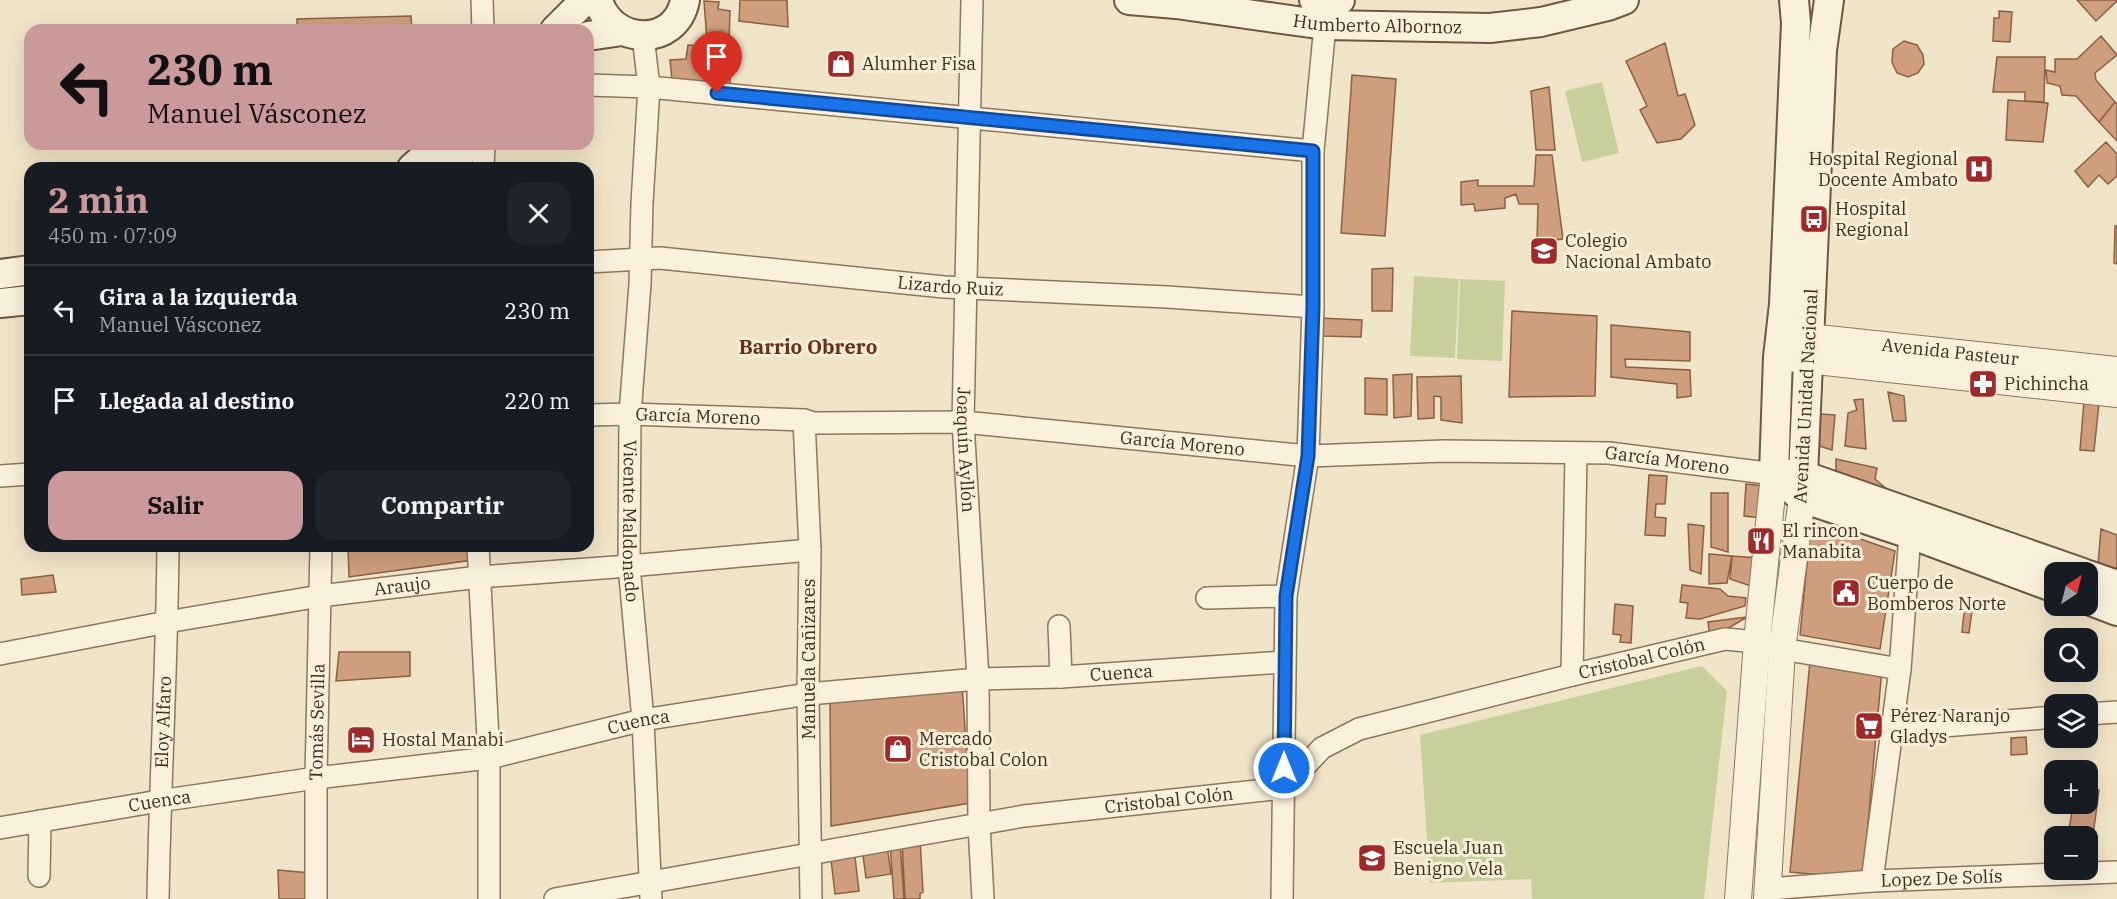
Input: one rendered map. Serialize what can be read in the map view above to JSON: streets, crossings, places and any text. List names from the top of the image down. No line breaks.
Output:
{"streets":{"main road":["Humberto Albornoz","Avenida Unidad Nacional"],"street":["Lizardo Ruiz","Avenida Pasteur","García Moreno","Joaquín Ayllón","Vicente Maldonado","Araujo","Cristobal Colón","Manuela Cañizares","Cuenca","Eloy Alfaro","Tomás Sevilla","Lopez De Solís"]},"crossings":[["Lizardo Ruiz","Joaquín Ayllón"],["Lizardo Ruiz","Vicente Maldonado"],["Avenida Pasteur","Avenida Unidad Nacional"],["Avenida Unidad Nacional","García Moreno"],["Avenida Unidad Nacional","Cristobal Colón"],["Avenida Unidad Nacional","Lopez De Solís"],["García Moreno","Joaquín Ayllón"],["García Moreno","Vicente Maldonado"],["García Moreno","Manuela Cañizares"],["Joaquín Ayllón","Cristobal Colón"],["Joaquín Ayllón","Cuenca"],["Vicente Maldonado","Araujo"],["Vicente Maldonado","Cristobal Colón"],["Vicente Maldonado","Cuenca"],["Araujo","Manuela Cañizares"],["Araujo","Eloy Alfaro"],["Araujo","Tomás Sevilla"],["Cristobal Colón","Manuela Cañizares"],["Manuela Cañizares","Cuenca"],["Cuenca","Eloy Alfaro"],["Cuenca","Tomás Sevilla"]],"districts":["Barrio Obrero"],"places":{"shop":["Alumher Fisa","Mercado Cristobal Colon"],"hospital":["Hospital Regional Docente Ambato"],"bus stop":["Hospital Regional"],"school or university":["Colegio Nacional Ambato","Escuela Juan Benigno Vela"],"pharmacy":["Pichincha"],"restaurant":["El rincon Manabita"],"public building":["Cuerpo de Bomberos Norte"],"supermarket":["Pérez Naranjo Gladys"],"hotel":["Hostal Manabi"]},"north":"top right","page":{"turn":["230 m","Manuel Vásconez"],"heading":["2 min","450 m · 07:09"],"list":[{"name":"Gira a la izquierda","note":"Manuel Vásconez","value":"230 m"},{"name":"Llegada al destino","value":"220 m"}],"buttons":["Salir","Compartir"],"map_buttons":["+","−"]}}
